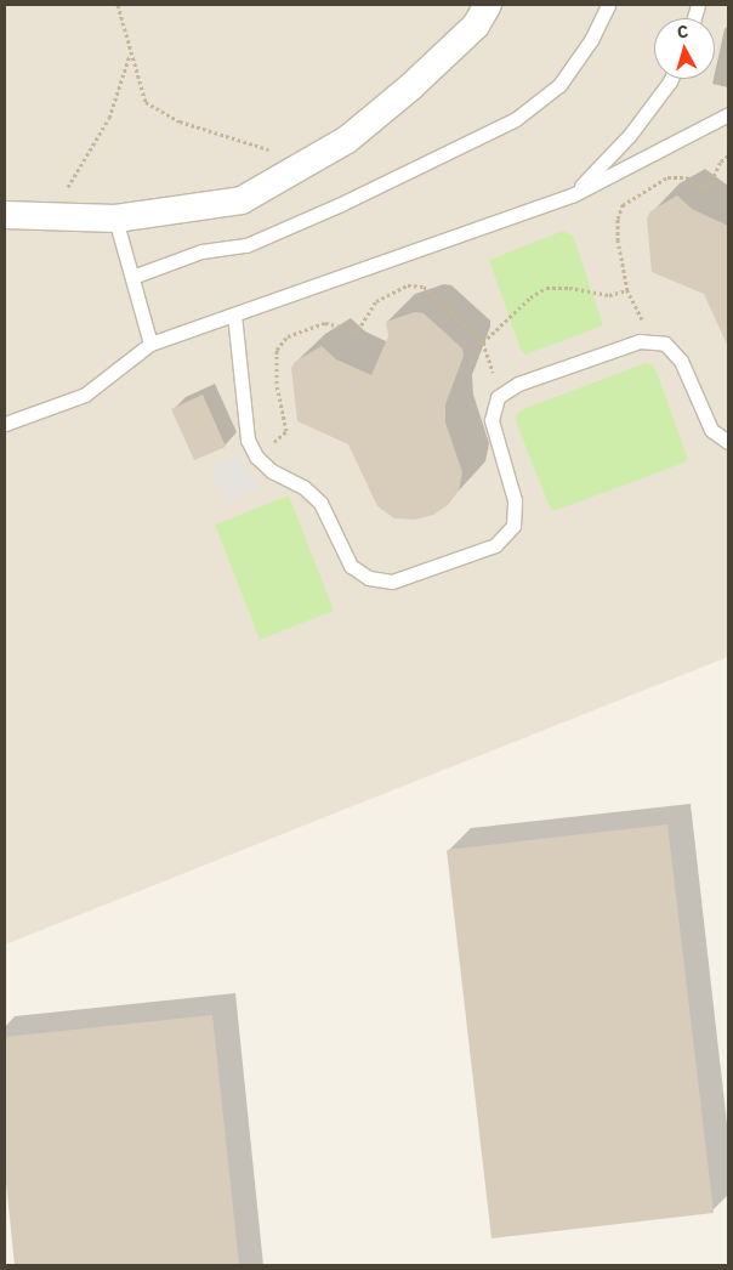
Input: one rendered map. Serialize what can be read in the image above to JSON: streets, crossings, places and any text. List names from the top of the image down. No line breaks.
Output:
{"north":"top"}
